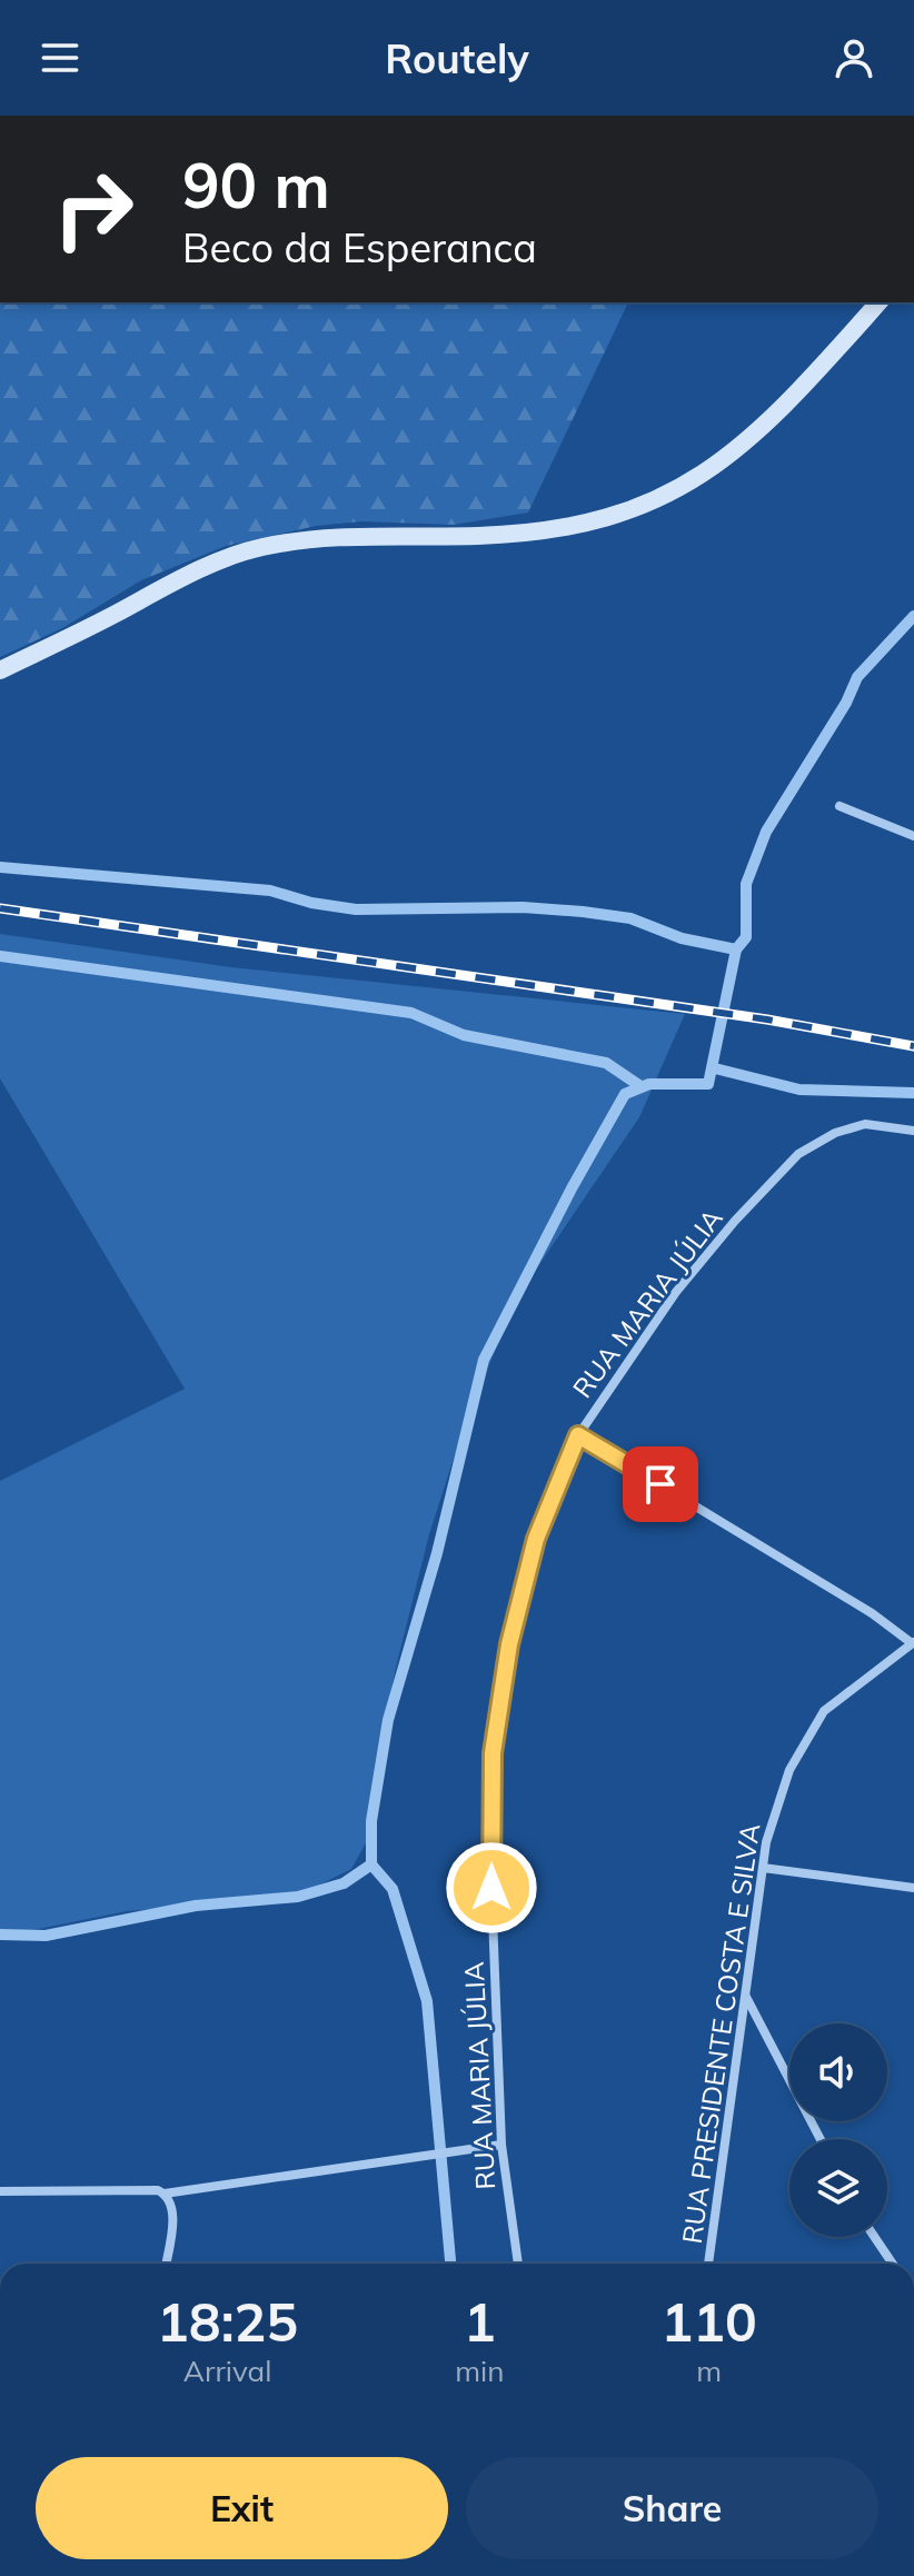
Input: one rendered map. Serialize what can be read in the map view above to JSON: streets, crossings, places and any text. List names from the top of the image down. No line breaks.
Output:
{"streets":{"street":["RUA MARIA JÚLIA","RUA PRESIDENTE COSTA E SILVA"]},"page":{"header":"Routely","turn":["90 m","Beco da Esperanca"],"eta":["18:25","Arrival","1","min","110","m"],"buttons":["Exit","Share"]}}
